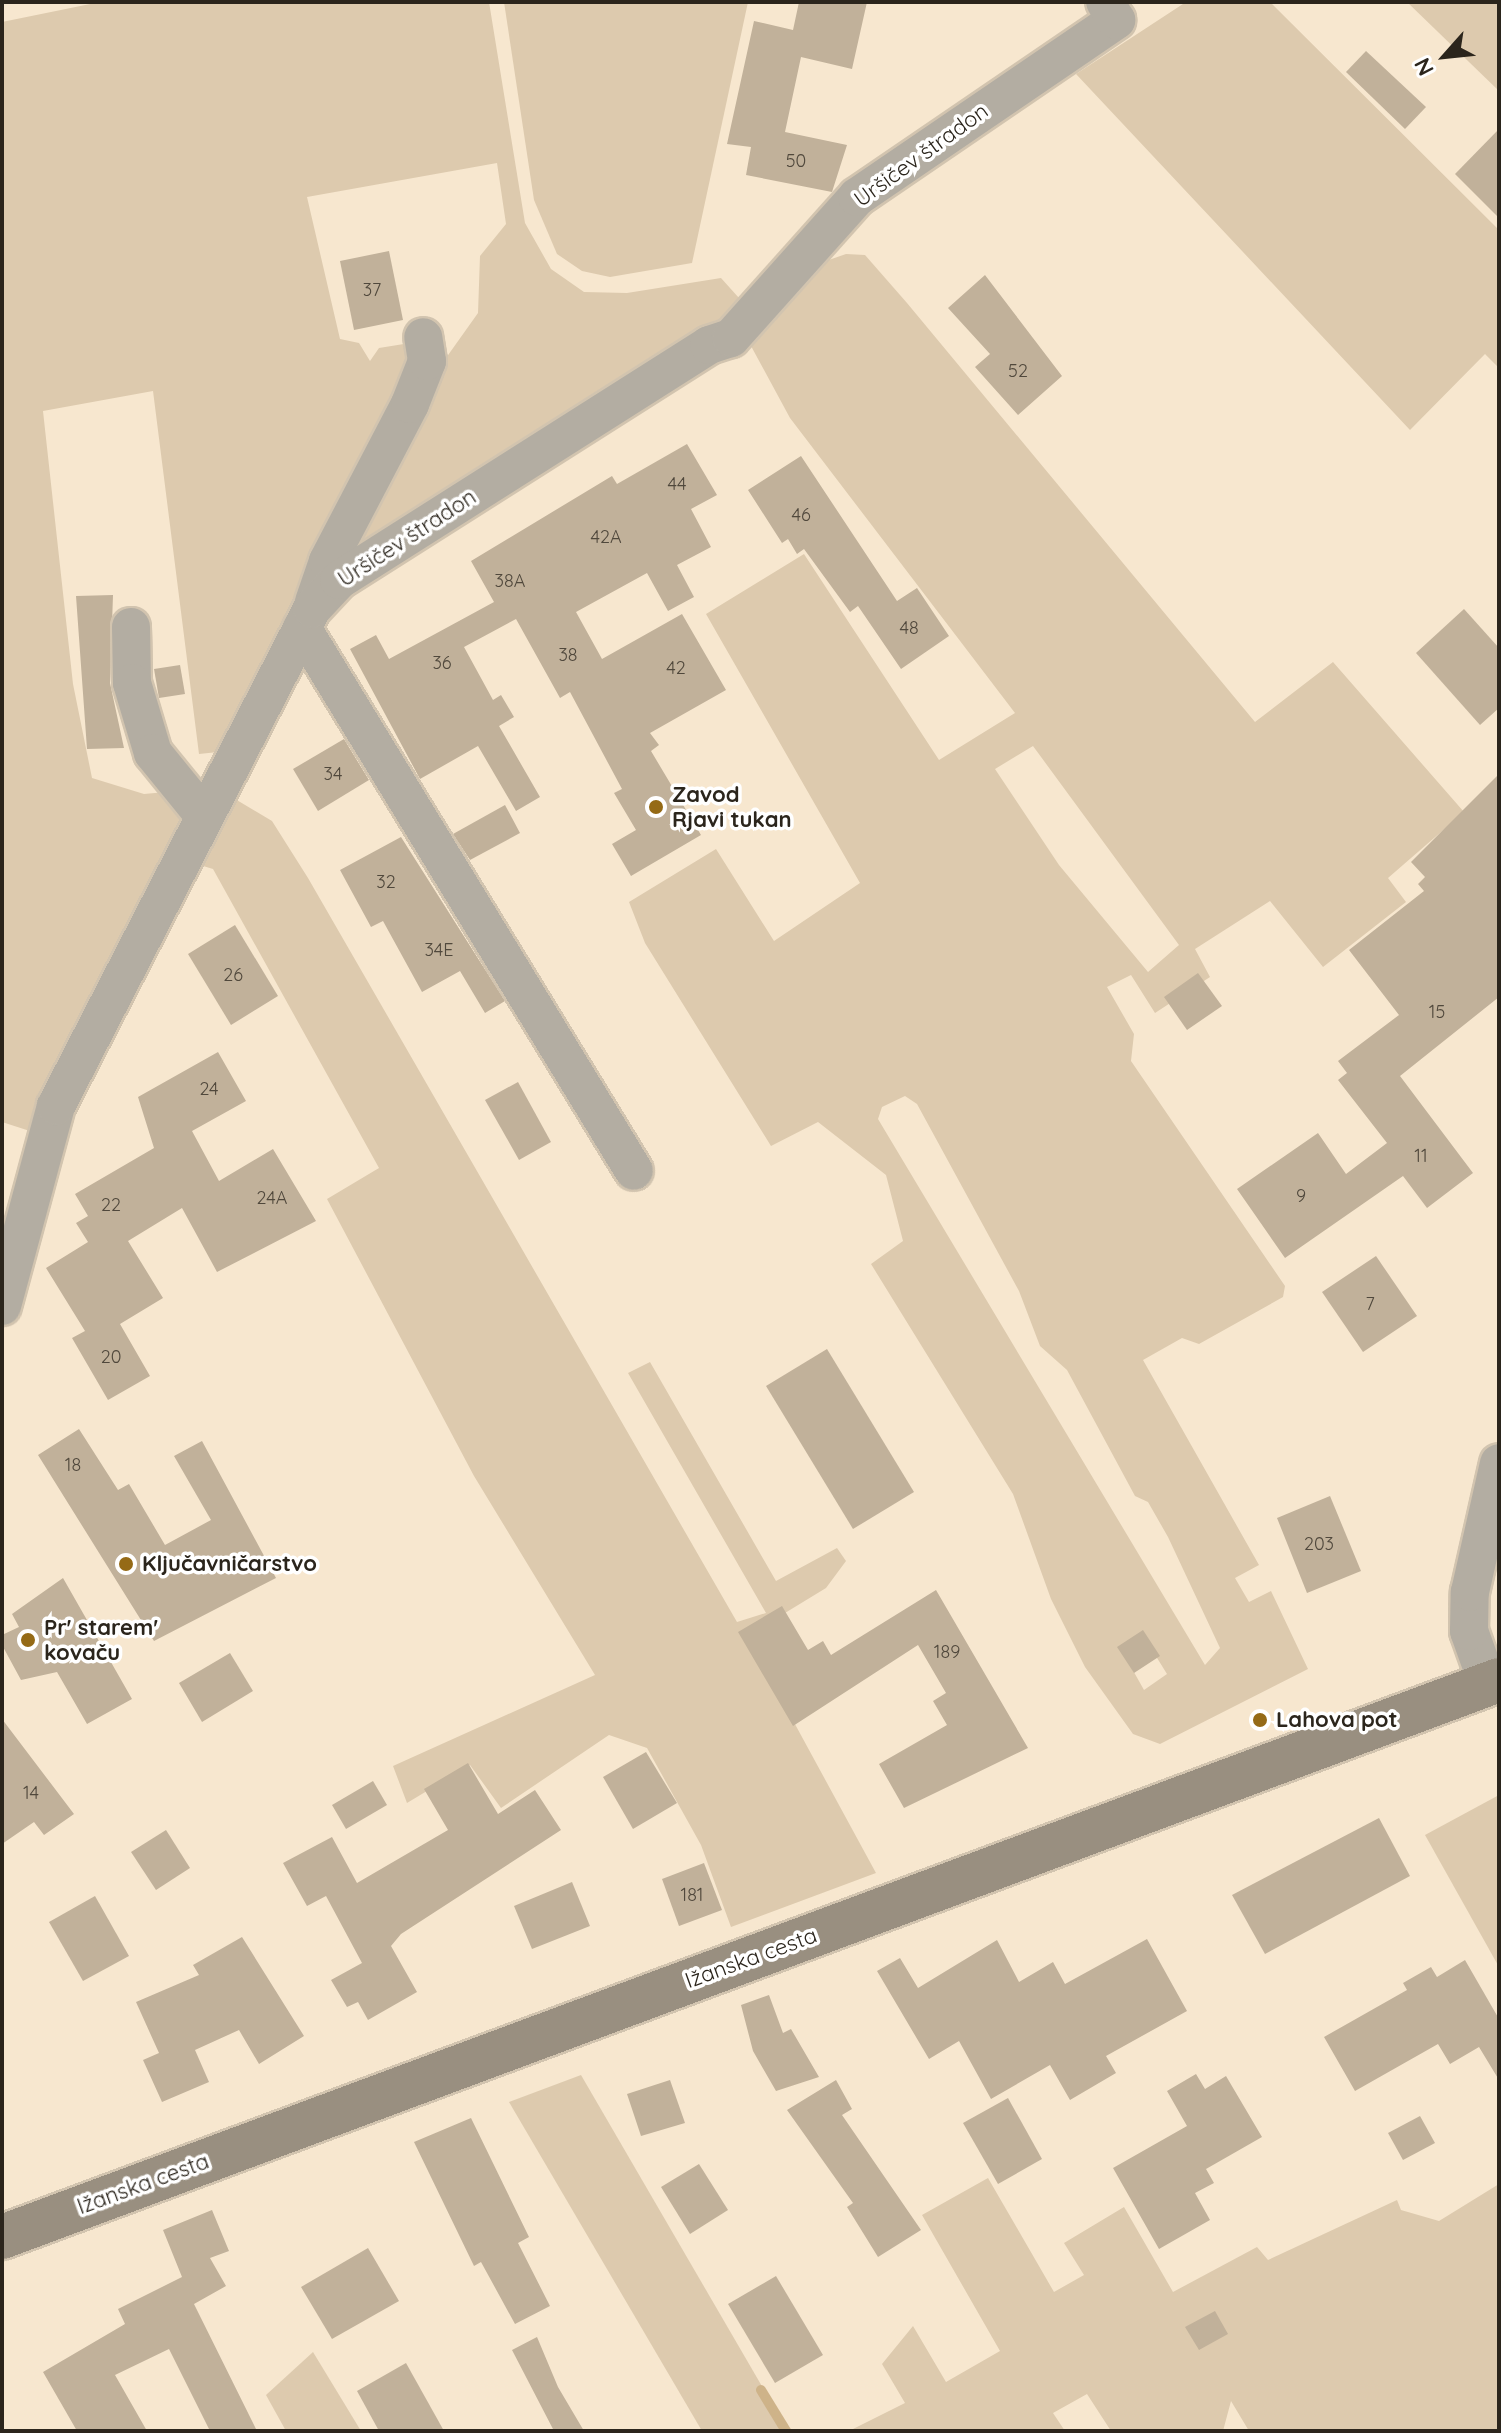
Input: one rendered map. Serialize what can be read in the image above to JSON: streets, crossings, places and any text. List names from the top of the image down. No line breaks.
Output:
{"streets":{"main road":["Ižanska cesta"],"street":["Uršičev štradon"]},"places":["Zavod Rjavi tukan","Ključavničarstvo","Pr' starem' kovaču","Lahova pot"],"house_numbers":["50","37","52","44","46","42A","38A","48","38","36","42","34","32","34E","26","15","24","11","9","24A","22","7","20","18","203","189","14","181"],"north":"bottom left"}
